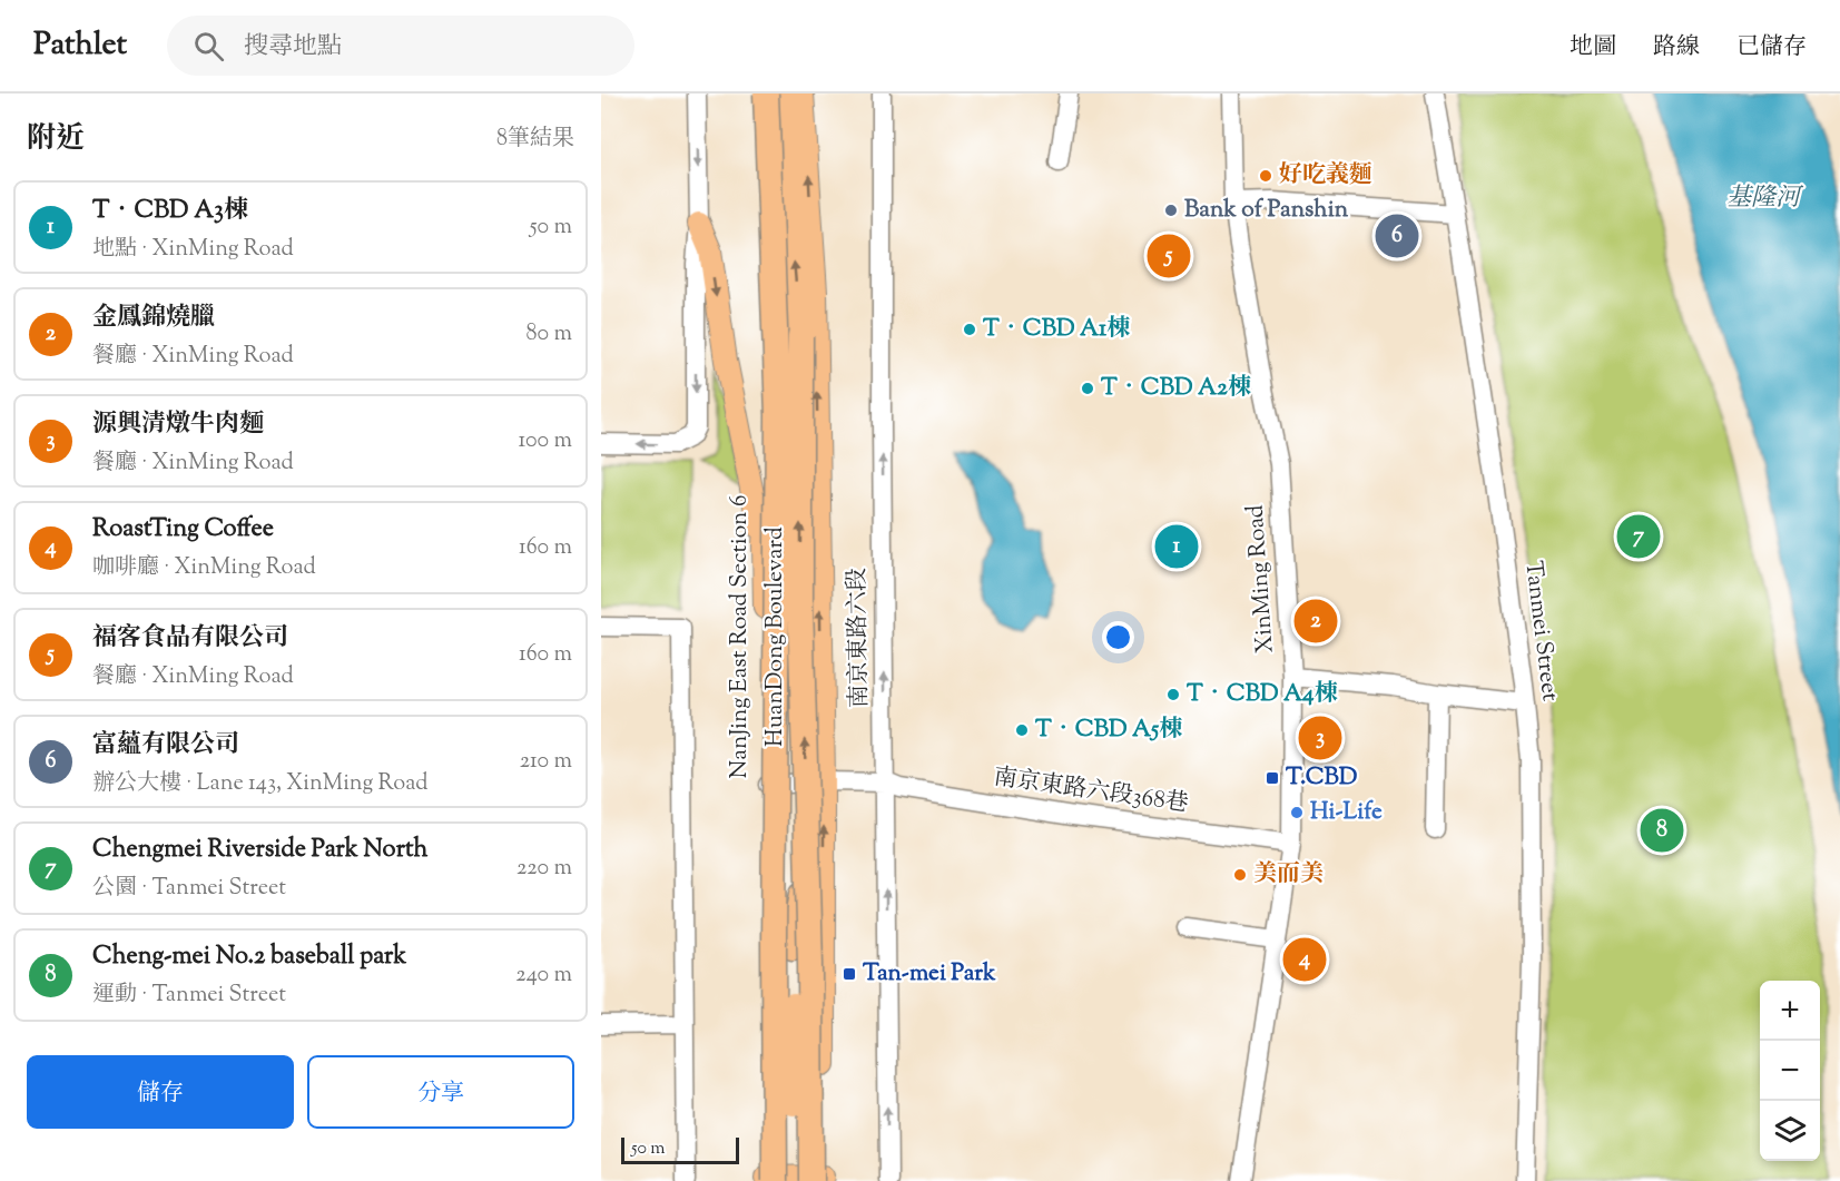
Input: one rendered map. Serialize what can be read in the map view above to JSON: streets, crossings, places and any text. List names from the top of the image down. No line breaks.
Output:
{"streets":{"highway":["HuanDong Boulevard"],"main road":["NanJing East Road Section 6"],"street":["XinMing Road","Tanmei Street","南京東路六段","南京東路六段368巷"]},"crossings":[["XinMing Road","南京東路六段368巷"],["NanJing East Road Section 6","HuanDong Boulevard"],["NanJing East Road Section 6","南京東路六段368巷"],["南京東路六段","南京東路六段368巷"]],"one_way":["南京東路六段"],"water":["基隆河"],"places":{"other":["好吃義麵","Bank of Panshin","T．CBD A1棟","T．CBD A2棟","T．CBD A4棟","T．CBD A5棟","Hi-Life","美而美"],"transit":["T.CBD","Tan-mei Park"]},"scale_bar":"50 m","page":{"header":"Pathlet","search":"搜尋地點","nav":["地圖","路線","已儲存"],"heading":["附近","8筆結果"],"list":[{"mark":"1","name":"T．CBD A3棟","note":"地點 · XinMing Road","value":"50 m"},{"mark":"2","name":"金鳳錦燒臘","note":"餐廳 · XinMing Road","value":"80 m"},{"mark":"3","name":"源興清燉牛肉麵","note":"餐廳 · XinMing Road","value":"100 m"},{"mark":"4","name":"RoastTing Coffee","note":"咖啡廳 · XinMing Road","value":"160 m"},{"mark":"5","name":"福客食品有限公司","note":"餐廳 · XinMing Road","value":"160 m"},{"mark":"6","name":"富蘊有限公司","note":"辦公大樓 · Lane 143, XinMing Road","value":"210 m"},{"mark":"7","name":"Chengmei Riverside Park North","note":"公園 · Tanmei Street","value":"220 m"},{"mark":"8","name":"Cheng-mei No.2 baseball park","note":"運動 · Tanmei Street","value":"240 m"}],"pins":["6","5","7","1","2","3","8","4"],"map_buttons":["+","−"],"buttons":["儲存","分享"],"scale":"50 m"}}
